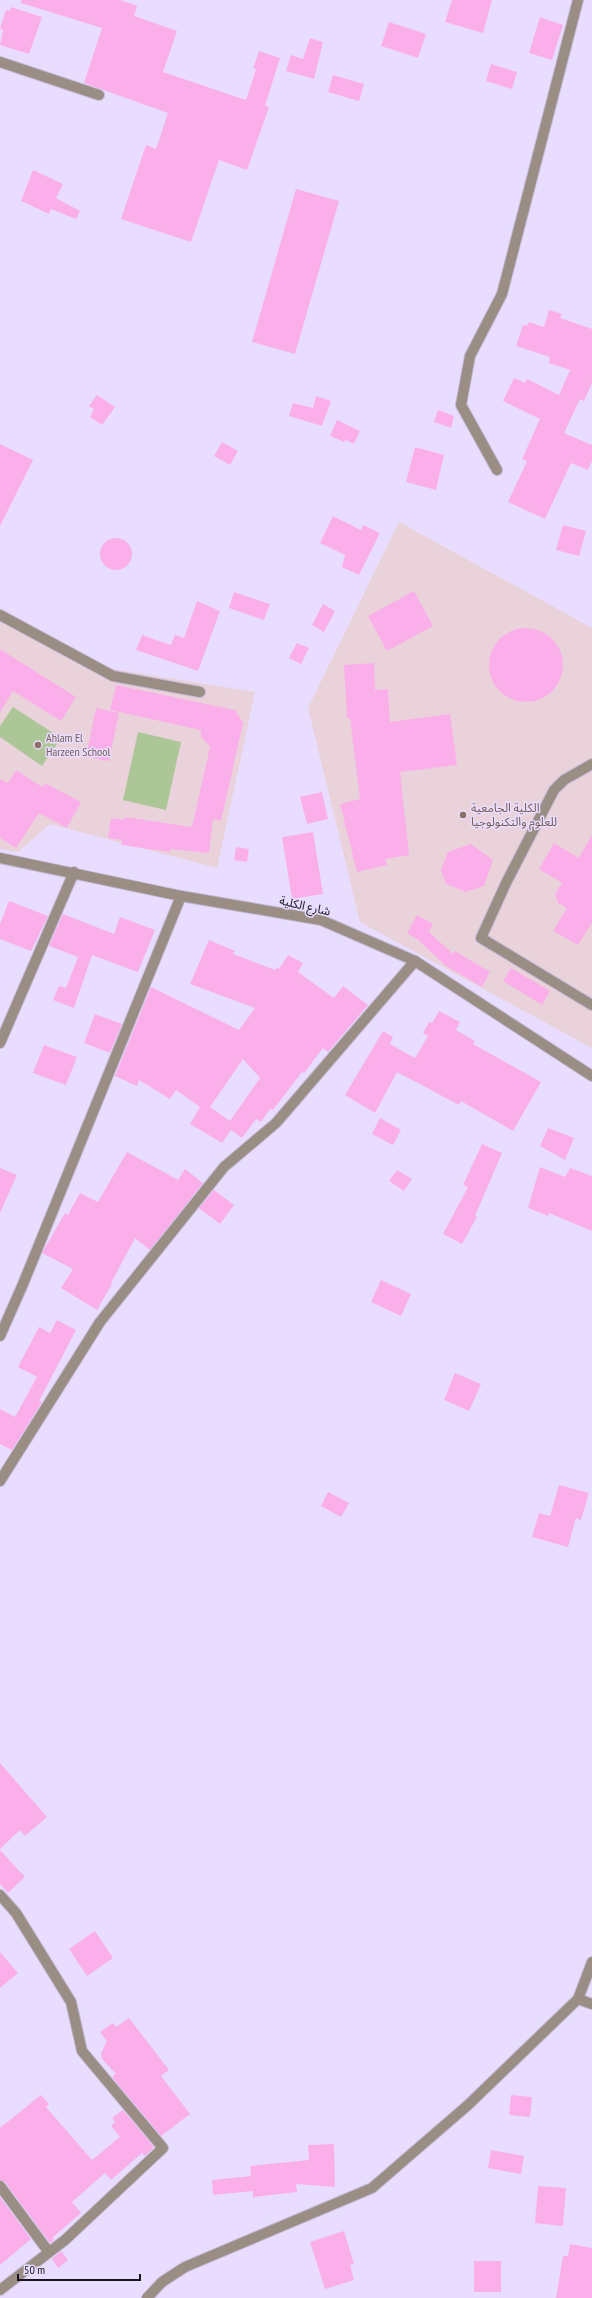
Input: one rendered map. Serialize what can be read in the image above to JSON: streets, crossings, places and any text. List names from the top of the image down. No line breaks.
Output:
{"streets":{"street":["شارع الكلية"]},"places":["Ahlam El Harzeen School","الكلية الجامعية للعلوم والتكنولوجيا"],"scale_bar":"50 m"}
